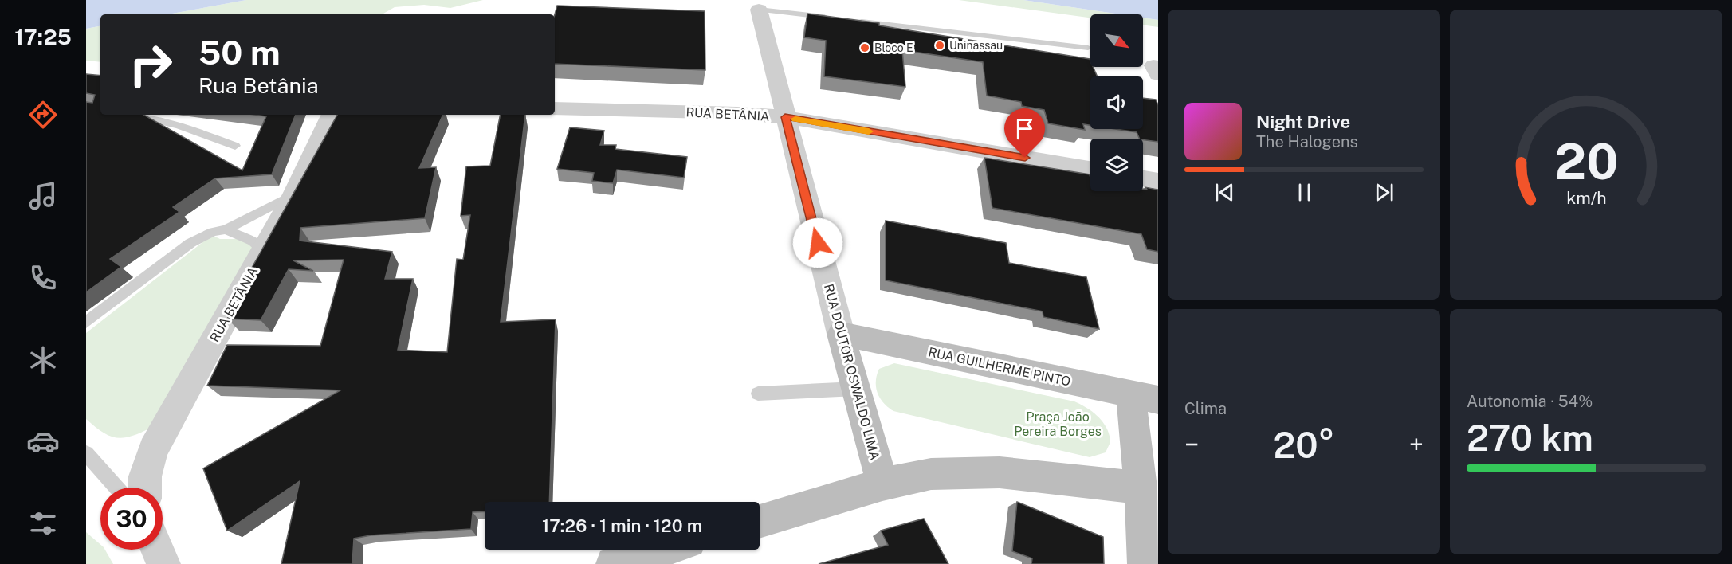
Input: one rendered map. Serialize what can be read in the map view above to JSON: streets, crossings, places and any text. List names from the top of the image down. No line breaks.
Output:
{"streets":{"street":["RUA BETÂNIA","RUA GUILHERME PINTO","RUA DOUTOR OSWALDO LIMA"]},"crossings":[["RUA BETÂNIA","RUA DOUTOR OSWALDO LIMA"],["RUA GUILHERME PINTO","RUA DOUTOR OSWALDO LIMA"]],"parks":["Praça João Pereira Borges"],"places":["Uninassau","Bloco E"],"north":"bottom right","page":{"tabs":"17:25","turn":["50 m","Rua Betânia"],"song":["Night Drive","The Halogens"],"tile":["Clima",["Autonomia · 54%","270 km"]],"heat":["−","20°","+"],"limit":"30","trip":"17:26 · 1 min · 120 m","gauge":["20","km/h"]}}
